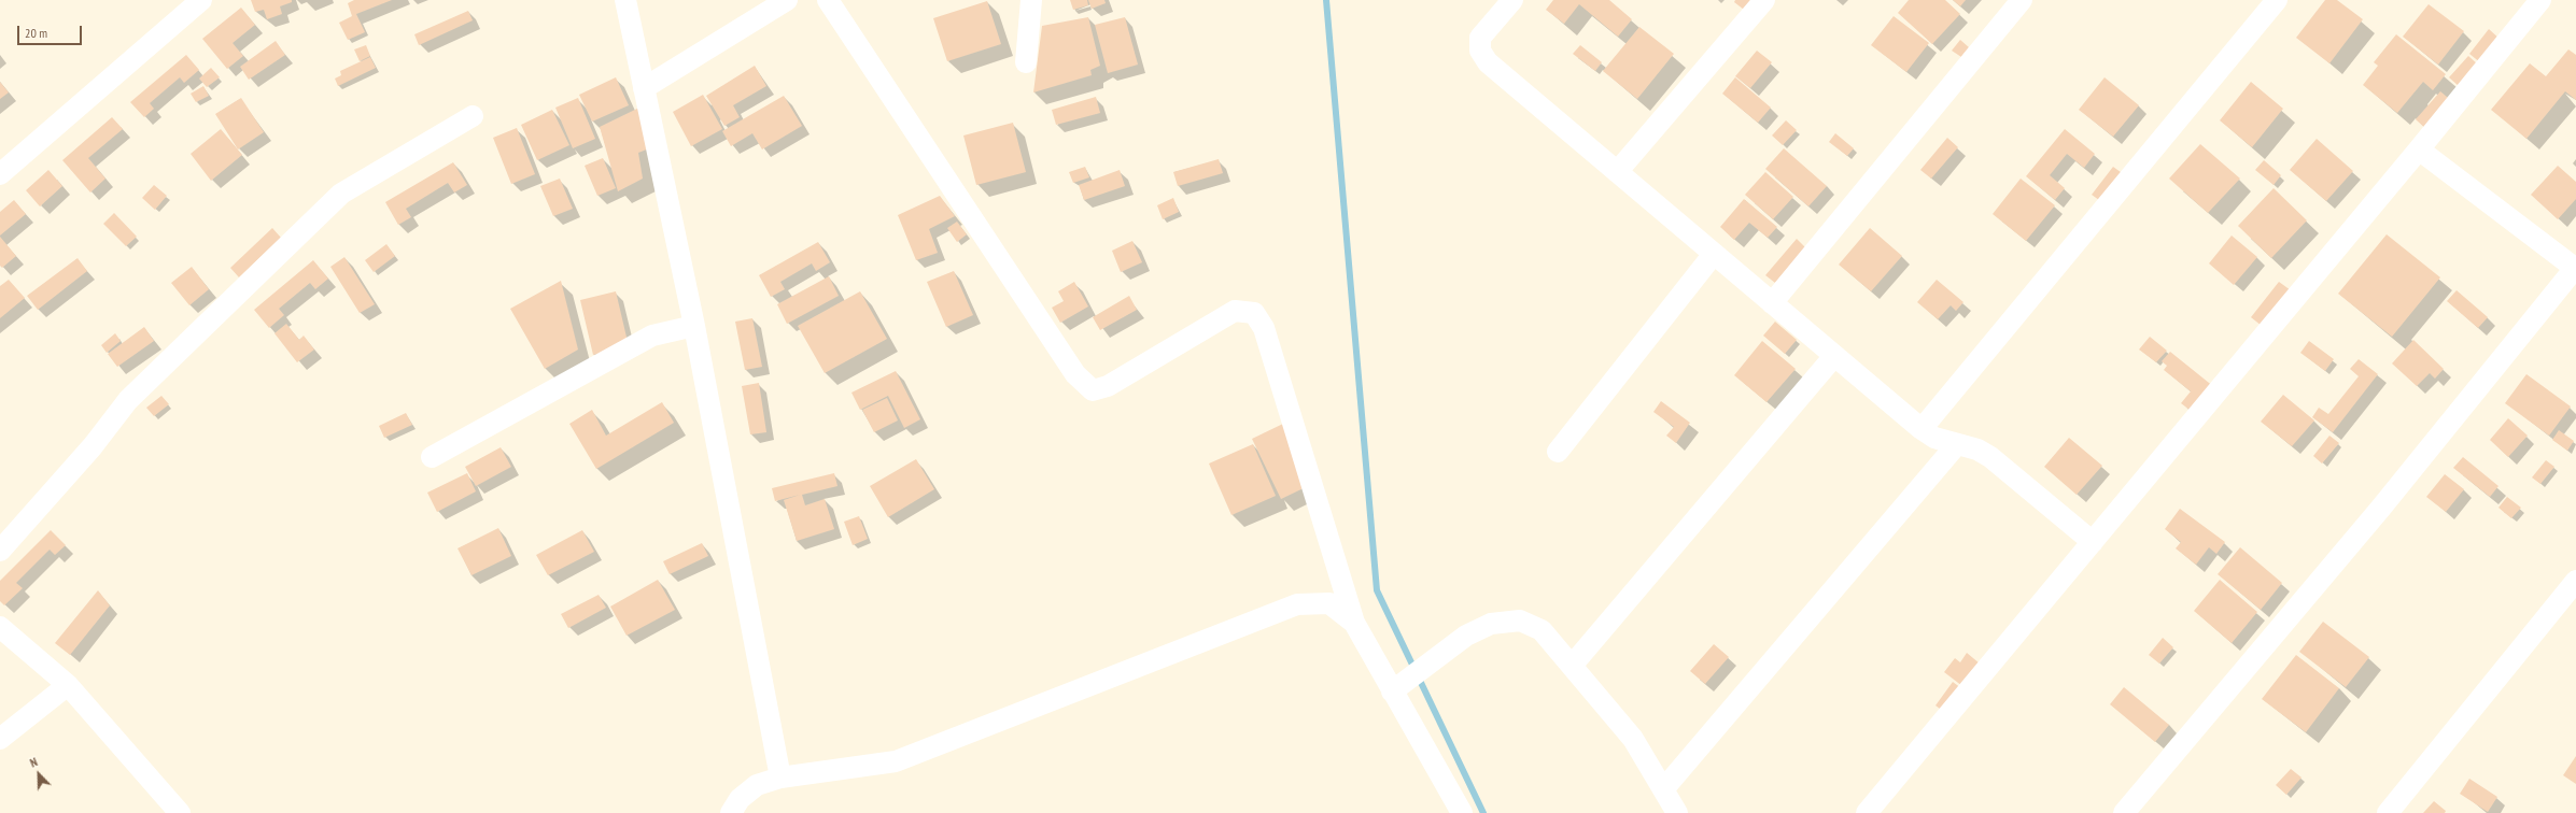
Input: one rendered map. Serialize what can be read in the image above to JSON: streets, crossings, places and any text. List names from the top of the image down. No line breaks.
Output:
{"scale_bar":"20 m","north":"top left"}
